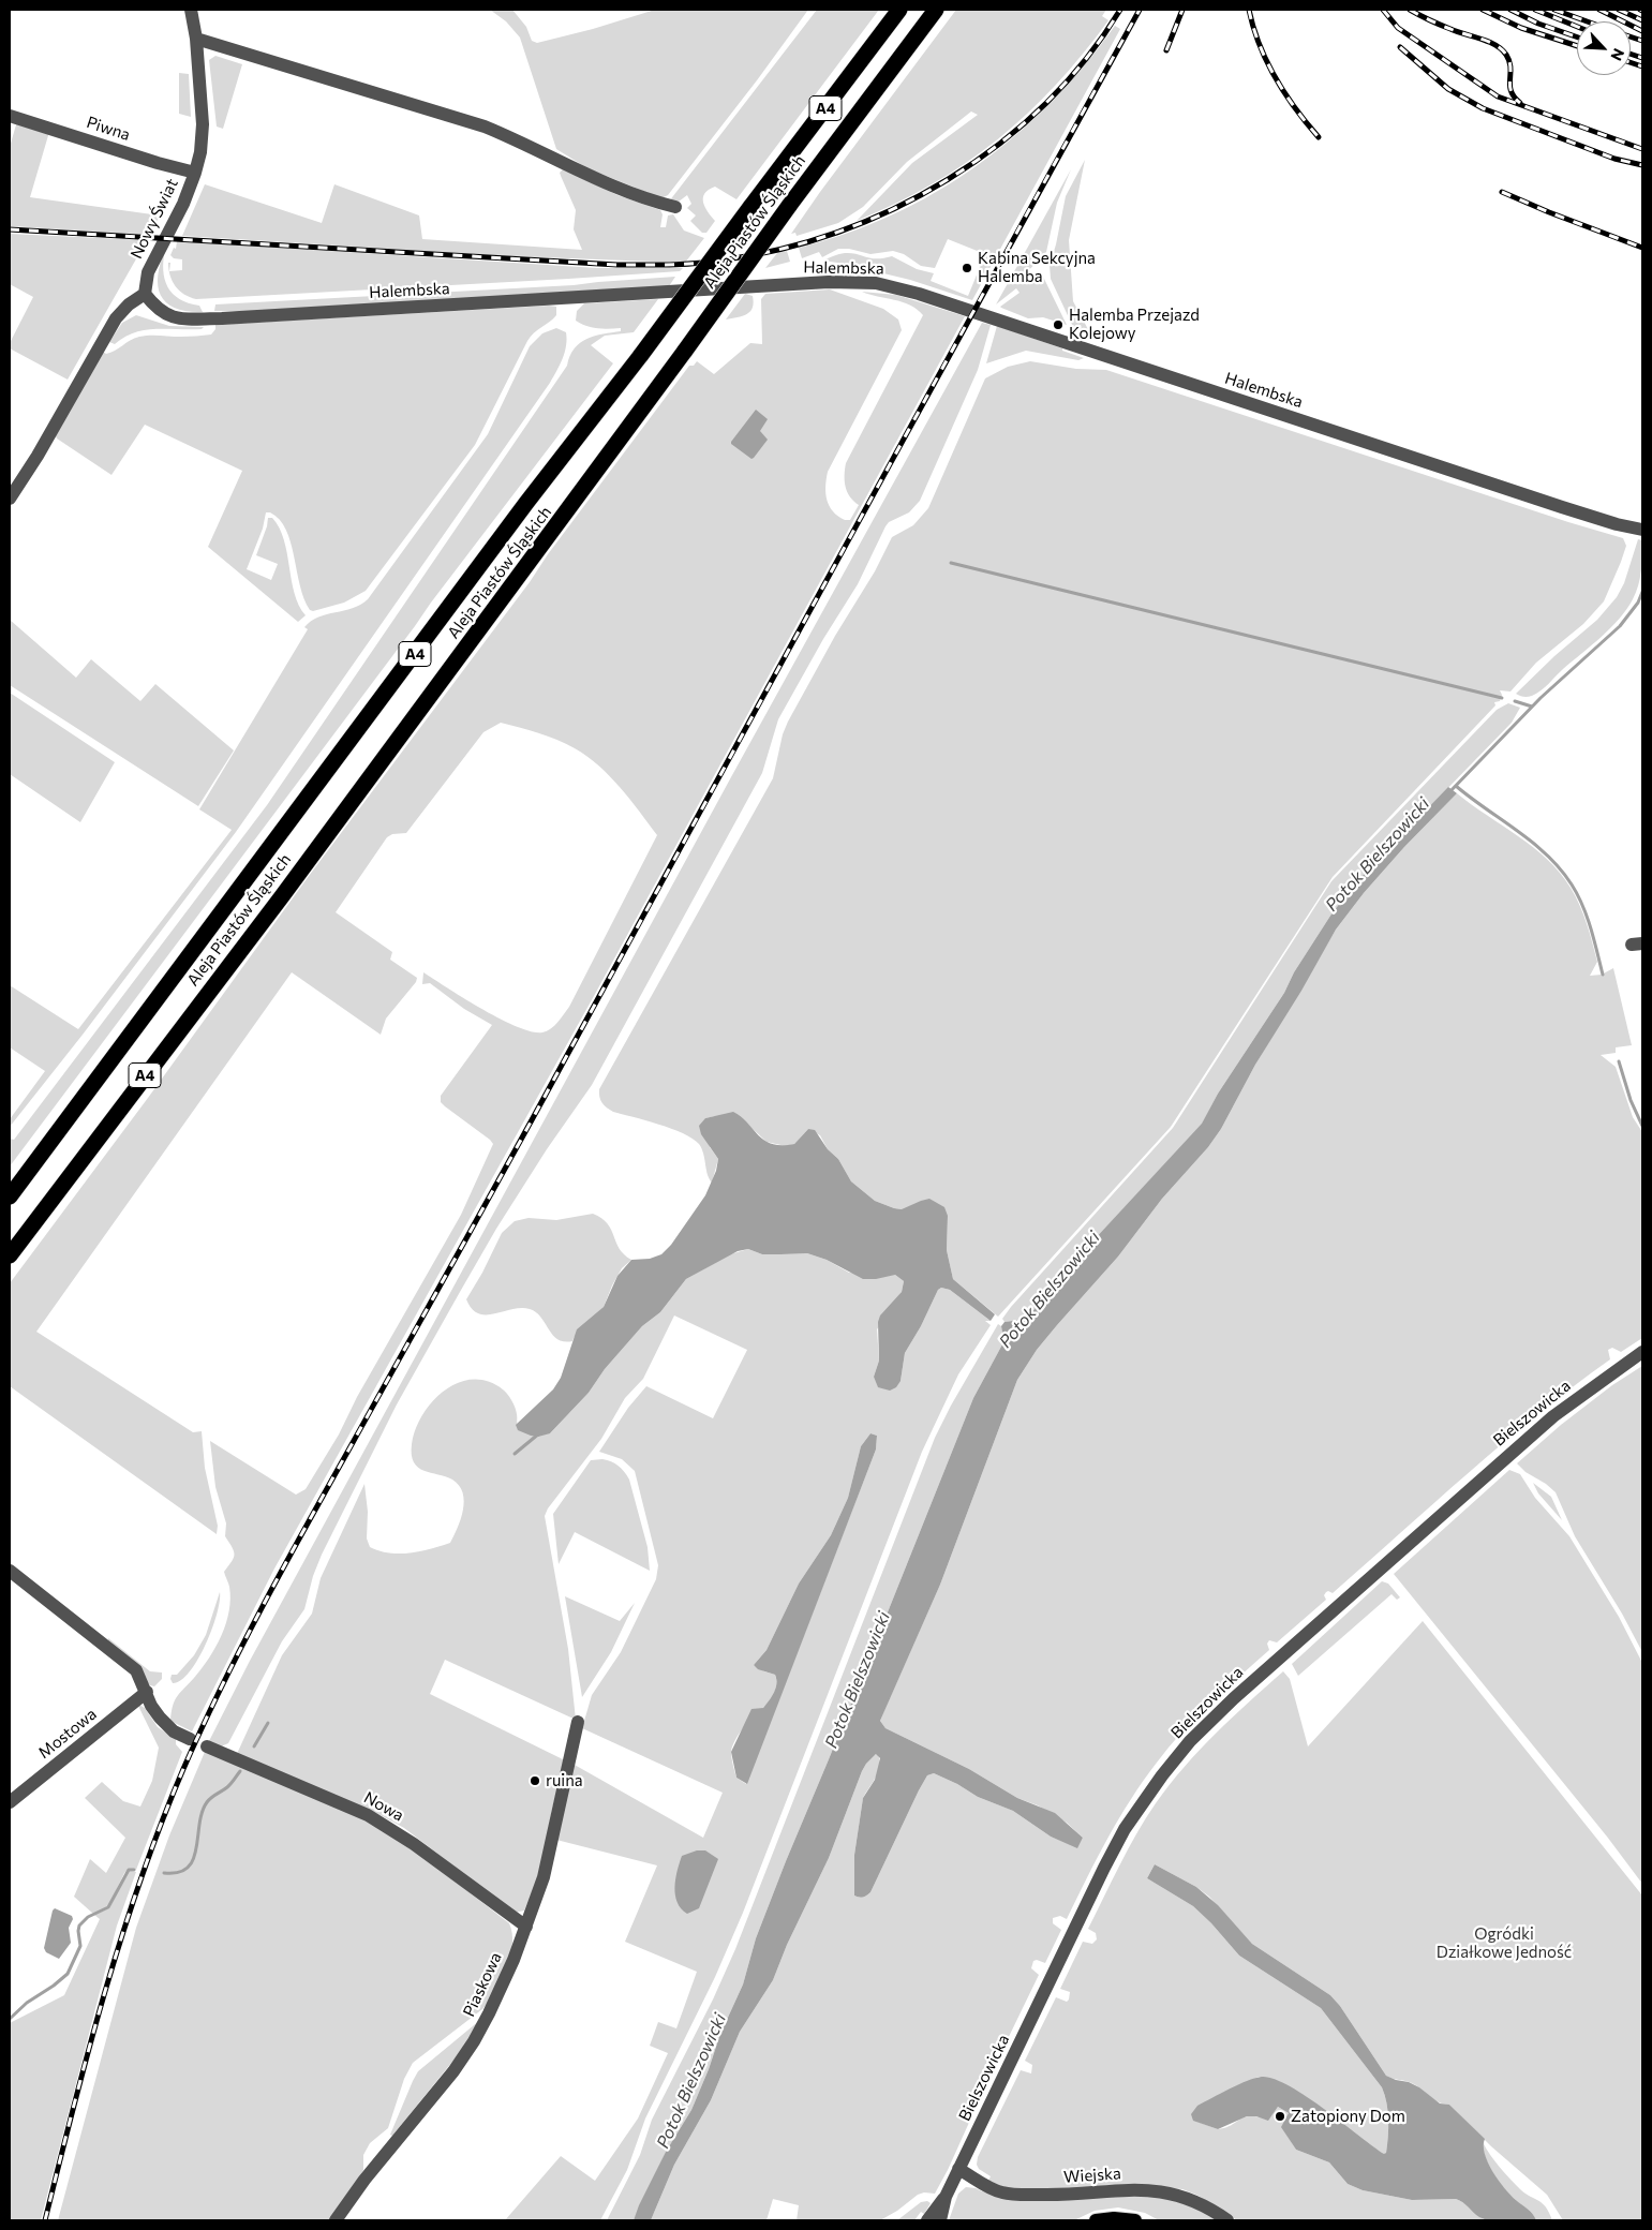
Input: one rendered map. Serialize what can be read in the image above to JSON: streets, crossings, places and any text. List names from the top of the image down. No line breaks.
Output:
{"streets":{"highway":["A4","Aleja Piastów Śląskich"],"street":["Piwna","Nowy Świat","Halembska","Bielszowicka","Mostowa","Nowa","Piaskowa","Wiejska"]},"crossings":[["Piwna","Nowy Świat"],["Nowy Świat","Halembska"],["Bielszowicka","Wiejska"],["Nowa","Piaskowa"]],"water":["Potok Bielszowicki"],"parks":["Ogródki Działkowe Jedność"],"places":["Kabina Sekcyjna Halemba","Halemba Przejazd Kolejowy","ruina","Zatopiony Dom"],"north":"bottom right"}
